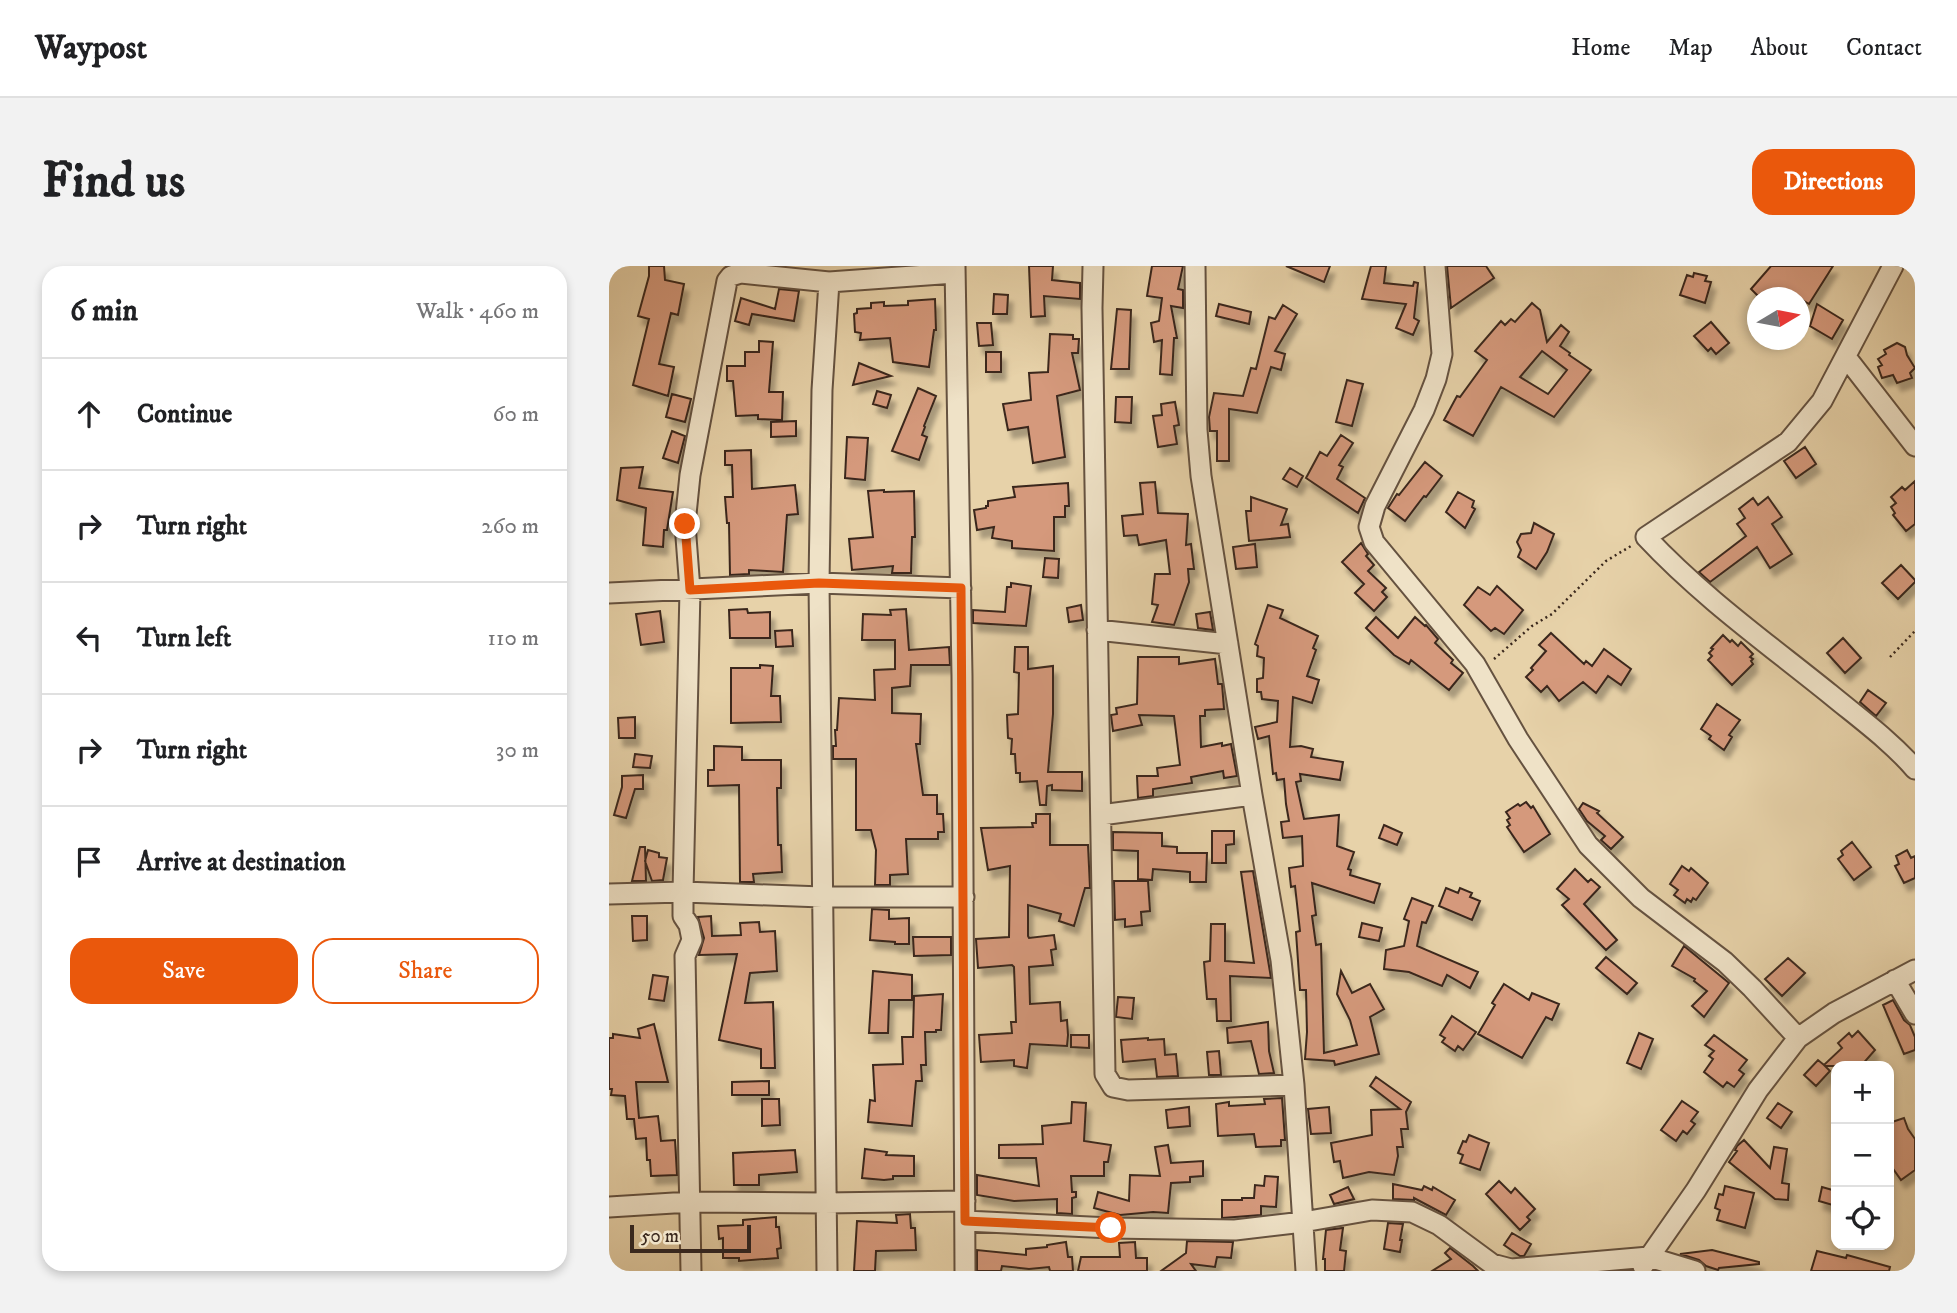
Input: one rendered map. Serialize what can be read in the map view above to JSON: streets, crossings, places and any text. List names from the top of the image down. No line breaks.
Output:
{"scale_bar":"50 m","north":"right","page":{"header":"Waypost","nav":["Home","Map","About","Contact"],"buttons":["Directions",["Save","Share"]],"title":"Find us","heading":["6 min","Walk · 460 m"],"list":[["Continue","60 m"],["Turn right","260 m"],["Turn left","110 m"],["Turn right","30 m"],"Arrive at destination"],"map_buttons":["+","−"],"scale":"50 m"}}
